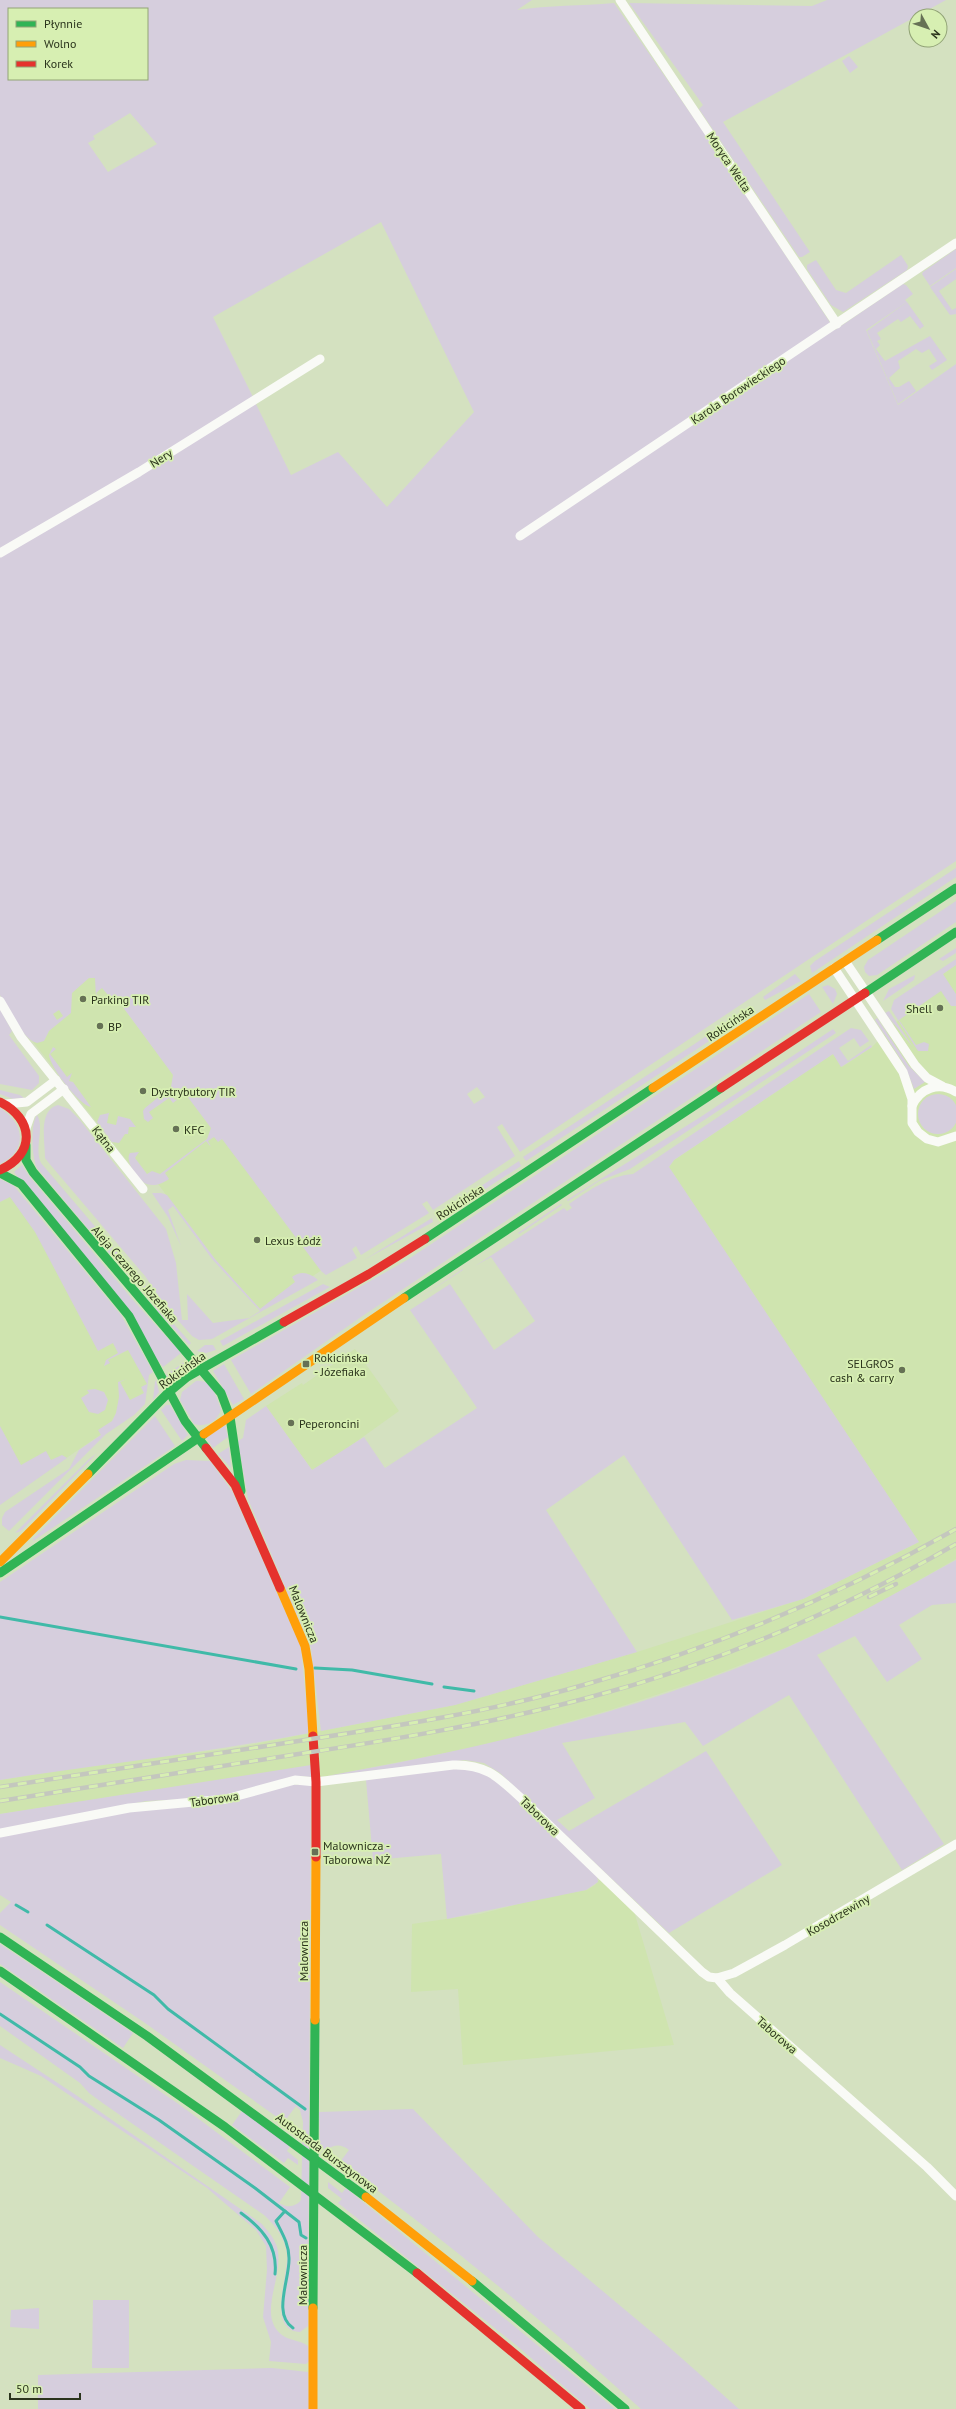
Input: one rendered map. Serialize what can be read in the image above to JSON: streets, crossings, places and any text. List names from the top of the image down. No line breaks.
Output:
{"streets":{"main road":["Rokicińska","Aleja Cezarego Józefiaka","Malownicza","Autostrada Bursztynowa"],"street":["Moryca Welta","Karola Borowieckiego","Nery","Kątna","Taborowa","Kosodrzewiny"]},"crossings":[["Moryca Welta","Karola Borowieckiego"],["Rokicińska","Aleja Cezarego Józefiaka"],["Aleja Cezarego Józefiaka","Malownicza"],["Malownicza","Taborowa"],["Taborowa","Kosodrzewiny"]],"places":{"other":["Parking TIR","Shell","BP","Dystrybutory TIR","KFC","Lexus Łódź","SELGROS cash & carry","Peperoncini"],"transit":["Rokicińska - Józefiaka","Malownicza - Taborowa NŻ"]},"legend":["Płynnie","Wolno","Korek"],"scale_bar":"50 m","north":"bottom right"}
